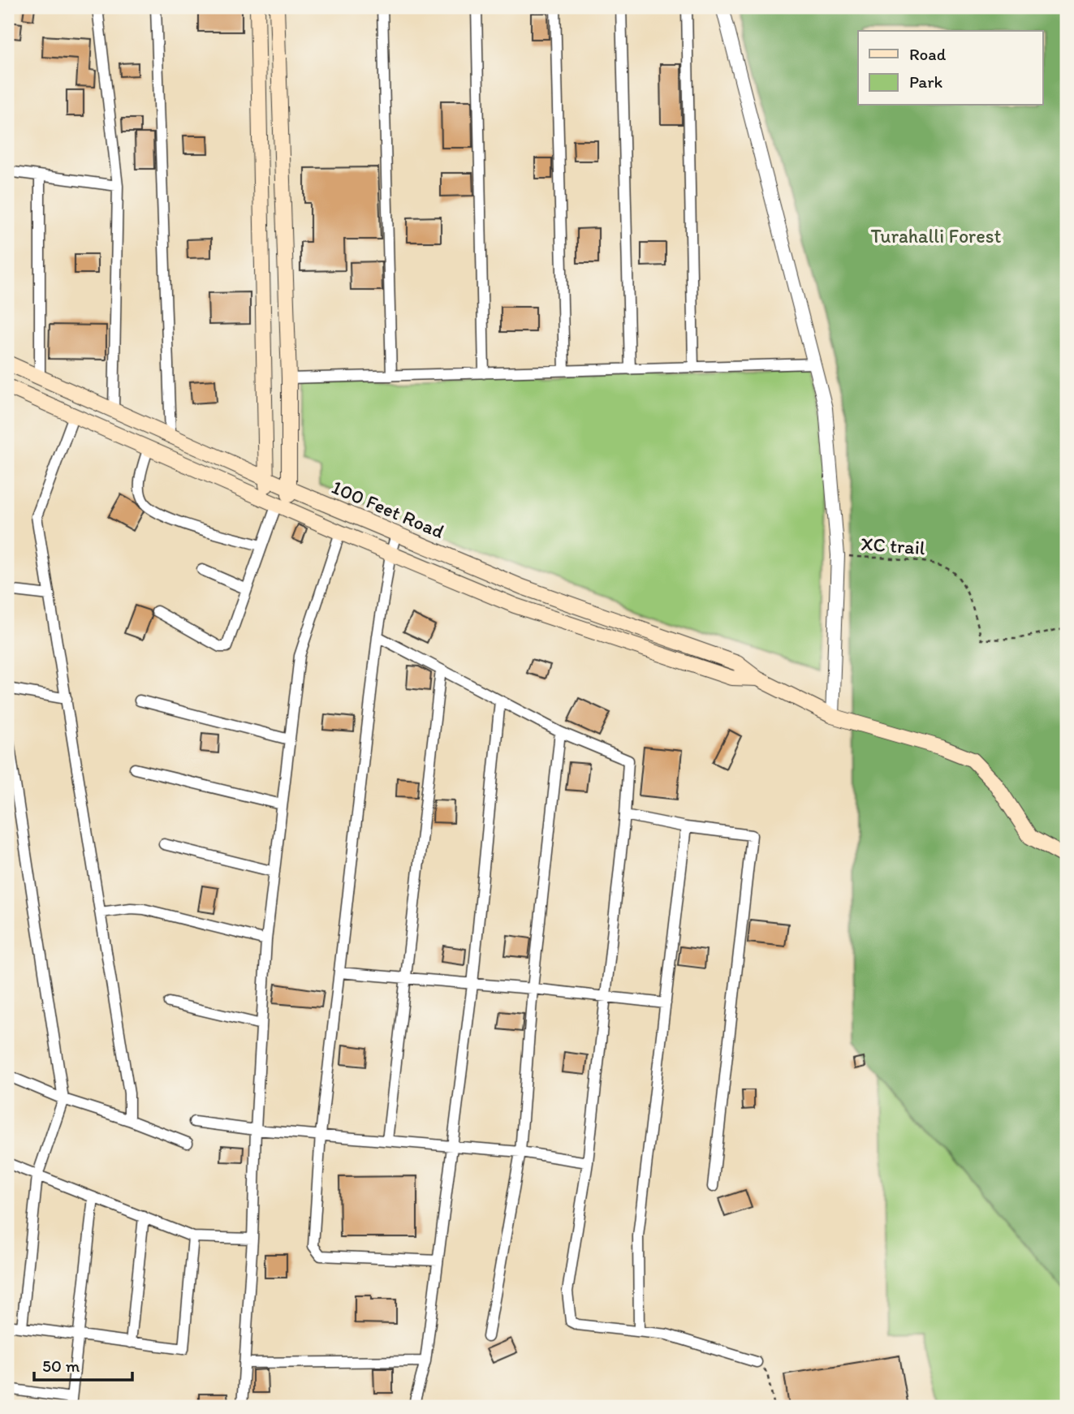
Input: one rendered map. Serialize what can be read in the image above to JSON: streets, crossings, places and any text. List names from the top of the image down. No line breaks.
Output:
{"streets":{"main road":["100 Feet Road"],"path":["XC trail"]},"parks":["Turahalli Forest"],"legend":["Road","Park"],"scale_bar":"50 m"}
